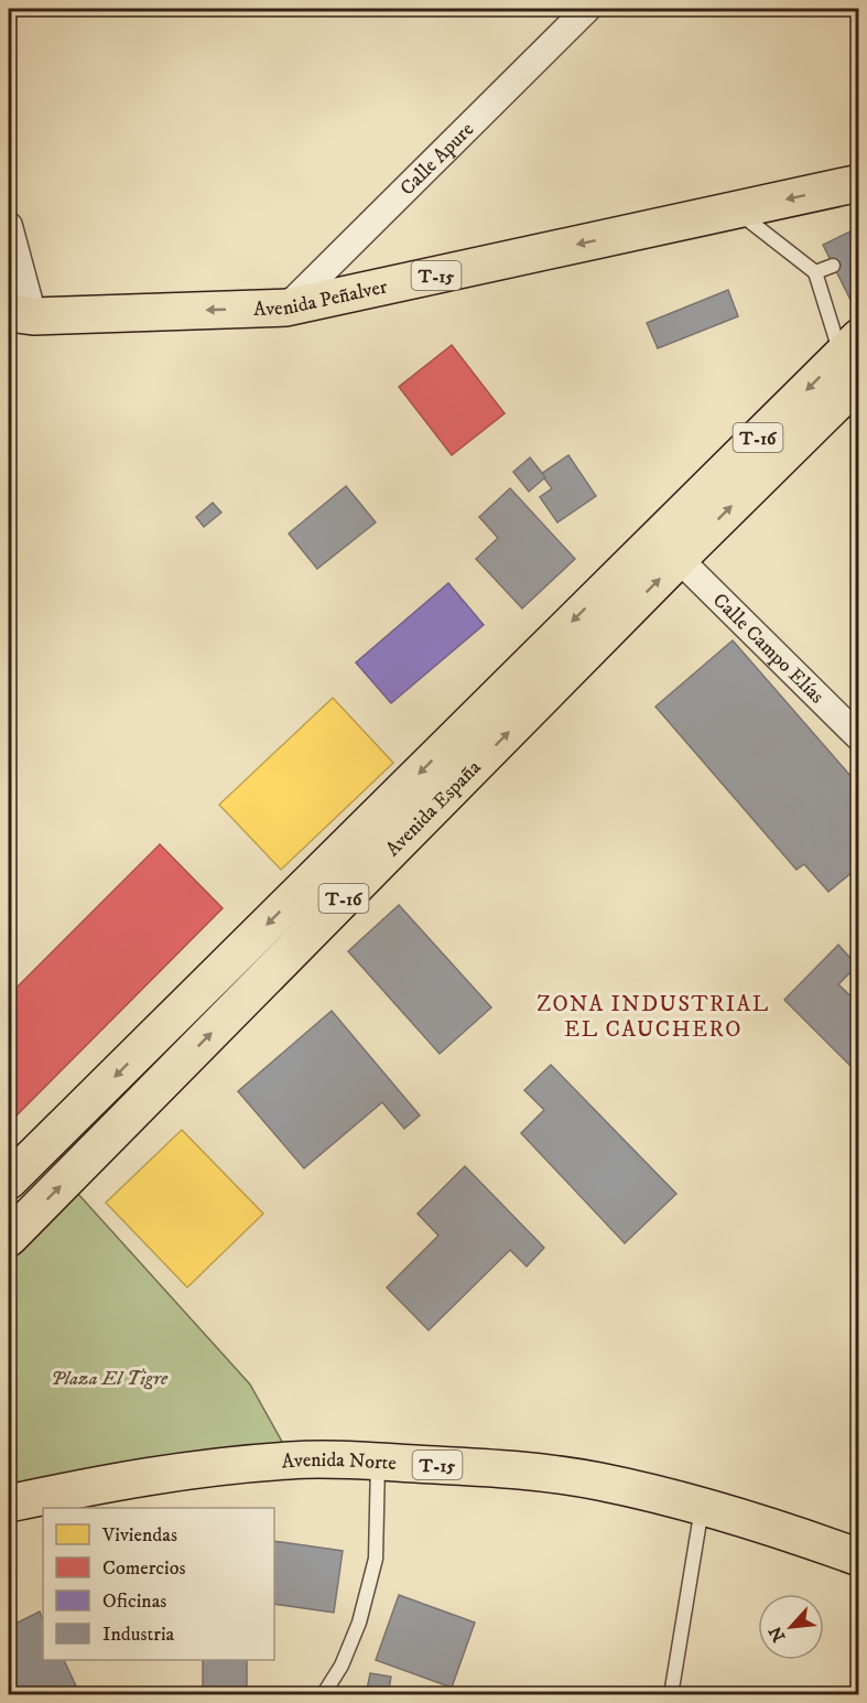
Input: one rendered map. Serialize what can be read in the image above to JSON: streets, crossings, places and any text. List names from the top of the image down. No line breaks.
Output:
{"streets":{"main road":["T-15","Avenida Peñalver","T-16","Avenida España","Avenida Norte"],"street":["Calle Apure","Calle Campo Elías"]},"crossings":[["Calle Apure","Avenida Peñalver"],["Calle Campo Elías","Avenida España"]],"one_way":["Avenida Peñalver"],"districts":["ZONA INDUSTRIAL EL CAUCHERO"],"parks":["Plaza El Tigre"],"legend":["Viviendas","Comercios","Oficinas","Industria"],"north":"bottom left"}
